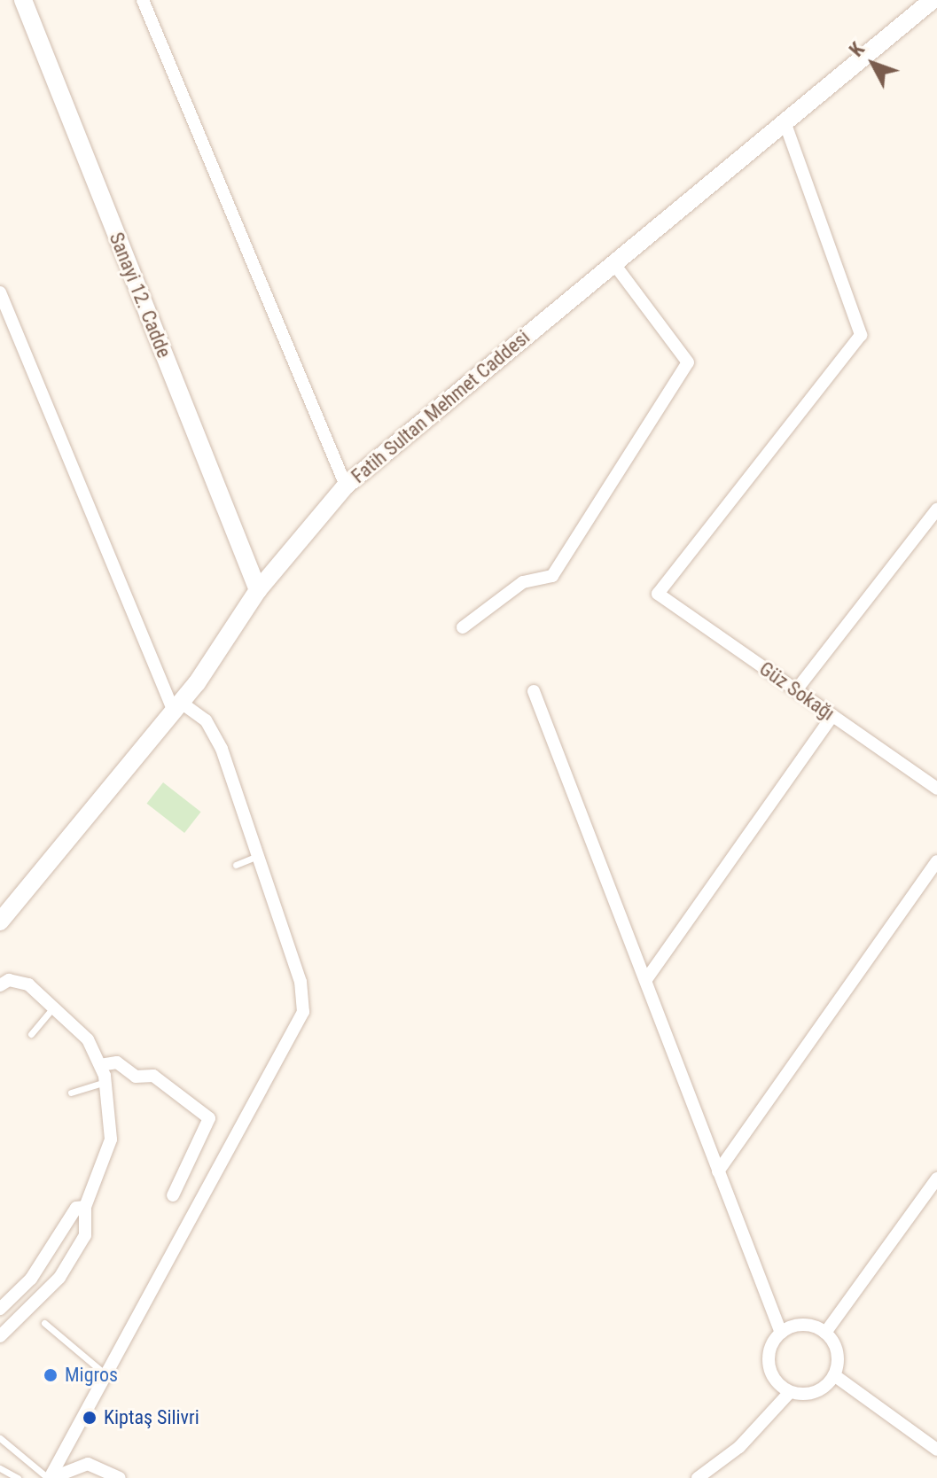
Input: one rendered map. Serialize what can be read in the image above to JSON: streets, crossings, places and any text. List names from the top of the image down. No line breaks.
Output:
{"streets":{"main road":["Sanayi 12. Cadde","Fatih Sultan Mehmet Caddesi"],"street":["Güz Sokağı"]},"crossings":[["Sanayi 12. Cadde","Fatih Sultan Mehmet Caddesi"],["Fatih Sultan Mehmet Caddesi","Güz Sokağı"]],"places":["Migros","Kiptaş Silivri"],"north":"top left"}
